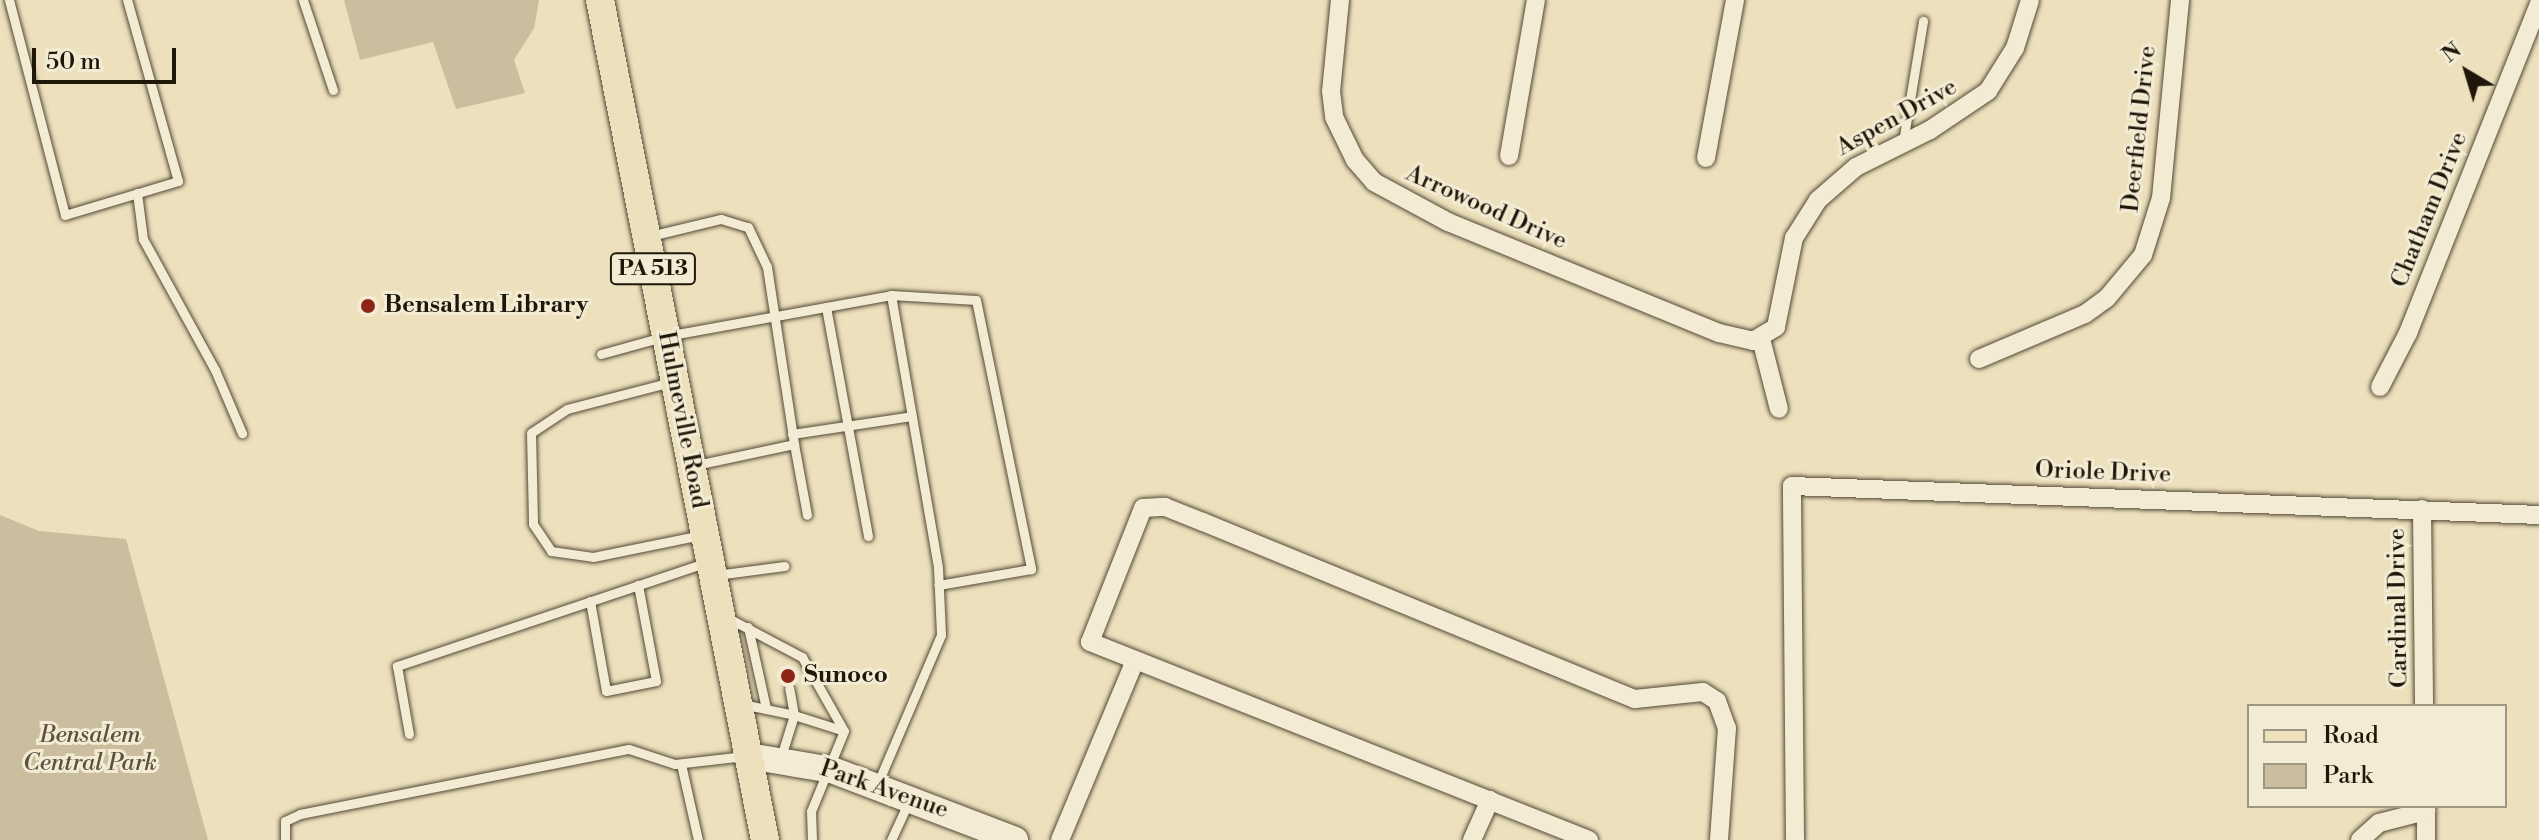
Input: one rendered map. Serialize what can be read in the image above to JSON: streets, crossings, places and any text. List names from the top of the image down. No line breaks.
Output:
{"streets":{"main road":["PA 513","Hulmeville Road"],"street":["Aspen Drive","Deerfield Drive","Arrowood Drive","Chatham Drive","Oriole Drive","Cardinal Drive","Park Avenue"]},"crossings":[["Aspen Drive","Arrowood Drive"],["Hulmeville Road","Park Avenue"],["Oriole Drive","Cardinal Drive"]],"parks":["Bensalem Central Park"],"places":["Bensalem Library","Sunoco"],"legend":["Road","Park"],"scale_bar":"50 m","north":"top left"}
